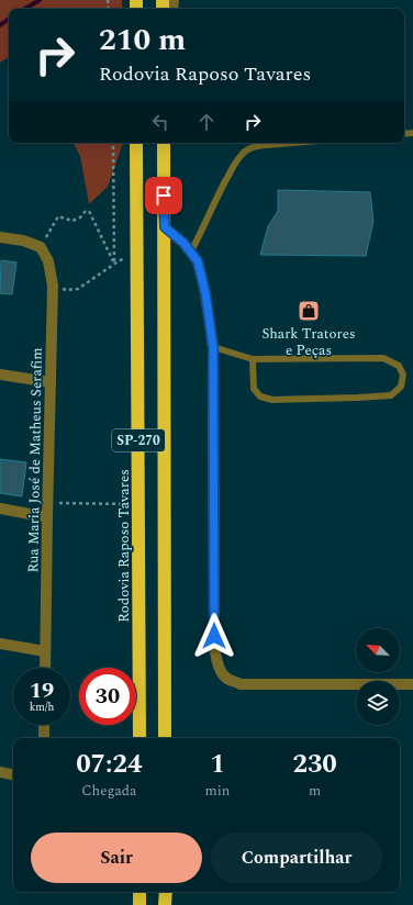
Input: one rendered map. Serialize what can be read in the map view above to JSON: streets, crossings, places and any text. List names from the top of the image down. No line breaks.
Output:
{"streets":{"highway":["SP-270","Rodovia Raposo Tavares"],"street":["Rua Maria José de Matheus Serafim"]},"places":{"shop":["Shark Tratores e Peças"]},"north":"top left","page":{"turn":["210 m","Rodovia Raposo Tavares"],"speed":"19 km/h","limit":"30","eta":["07:24","Chegada","1","min","230","m"],"buttons":["Sair","Compartilhar"]}}
